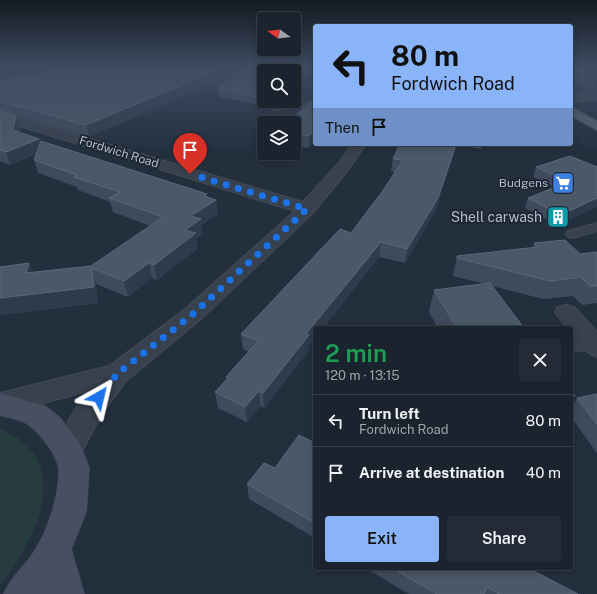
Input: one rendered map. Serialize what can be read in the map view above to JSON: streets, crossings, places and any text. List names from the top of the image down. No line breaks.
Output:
{"streets":{"street":["Fordwich Road"]},"places":{"supermarket":["Budgens"],"building":["Shell carwash"]},"north":"left","page":{"turn":["80 m","Fordwich Road"],"then":"Then","heading":["2 min","120 m · 13:15"],"list":[{"name":"Turn left","note":"Fordwich Road","value":"80 m"},{"name":"Arrive at destination","value":"40 m"}],"buttons":["Exit","Share"]}}
